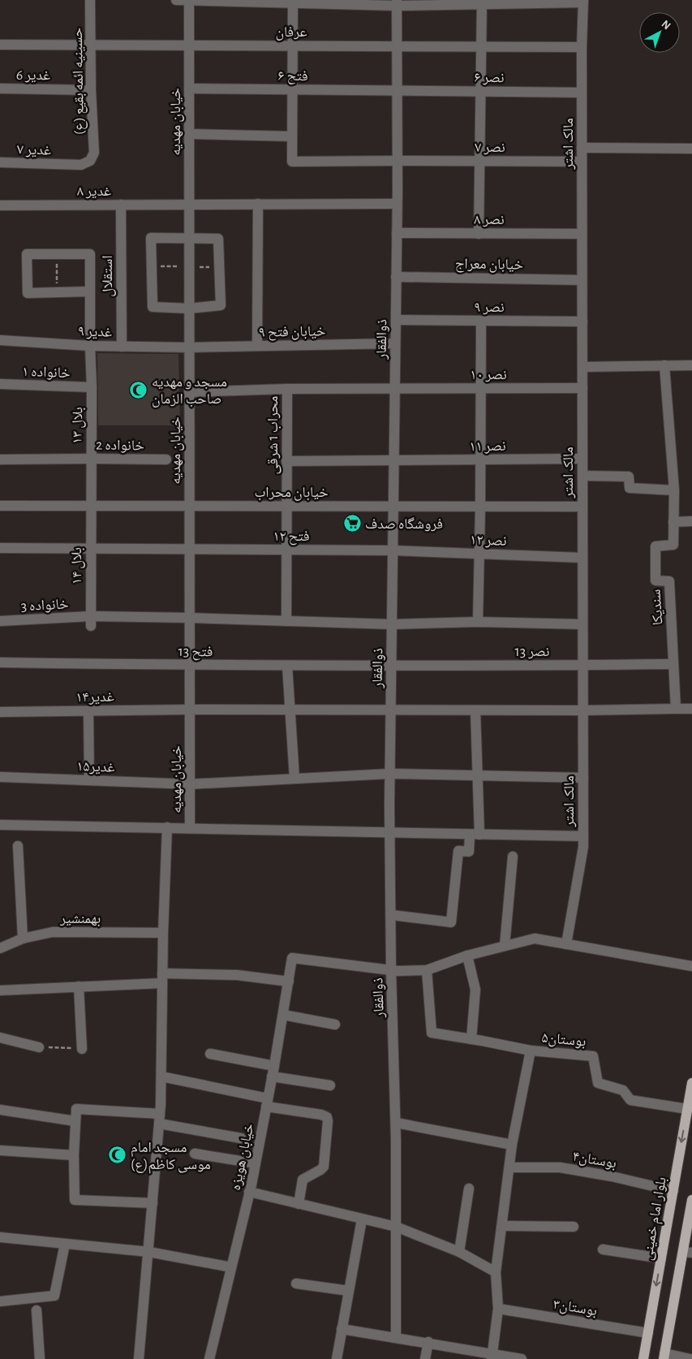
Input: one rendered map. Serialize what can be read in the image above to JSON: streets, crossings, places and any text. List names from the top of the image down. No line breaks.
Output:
{"streets":{"main road":["بلوار امام خمینی"],"street":["عرفان","غدیر 6","فتح ۶","نصر ۶","حسینیه ائمه بقیع (ع)","خیابان مهدیه","مالک اشتر","نصر ۷","غدیر ۷","غدیر ۸","نصر ۸","خیابان معراج","استقلال","نصر ۹","غدیر ۹","خیابان فتح ۹","ذوالفقار","خانواده ۱","نصر ۱۰","بلال ۱۳","محراب 1 شرقی","خانواده 2","نصر ۱۱","خیابان محراب","فتح ۱۲","نصر ۱۲","بلال ۱۴","خانواده 3","سندیکا","فتح 13","نصر 13","غدیر۱۴","غدیر۱۵","بهمنشیر","بوستان۵","خیابان هویزه","بوستان۴","بوستان۳"]},"crossings":[["عرفان","حسینیه ائمه بقیع (ع)"],["عرفان","خیابان مهدیه"],["عرفان","مالک اشتر"],["عرفان","ذوالفقار"],["غدیر 6","حسینیه ائمه بقیع (ع)"],["فتح ۶","نصر ۶"],["فتح ۶","خیابان مهدیه"],["فتح ۶","ذوالفقار"],["نصر ۶","مالک اشتر"],["نصر ۶","ذوالفقار"],["حسینیه ائمه بقیع (ع)","غدیر ۷"],["خیابان مهدیه","غدیر ۸"],["خیابان مهدیه","غدیر ۹"],["خیابان مهدیه","خیابان فتح ۹"],["خیابان مهدیه","نصر ۱۰"],["خیابان مهدیه","خیابان محراب"],["خیابان مهدیه","فتح ۱۲"],["خیابان مهدیه","خانواده 3"],["خیابان مهدیه","فتح 13"],["خیابان مهدیه","غدیر۱۴"],["خیابان مهدیه","غدیر۱۵"],["مالک اشتر","نصر ۷"],["مالک اشتر","نصر ۸"],["مالک اشتر","خیابان معراج"],["مالک اشتر","نصر ۹"],["مالک اشتر","نصر ۱۰"],["مالک اشتر","نصر ۱۱"],["مالک اشتر","خیابان محراب"],["مالک اشتر","نصر ۱۲"],["مالک اشتر","خانواده 3"],["مالک اشتر","نصر 13"],["مالک اشتر","غدیر۱۴"],["مالک اشتر","غدیر۱۵"],["نصر ۷","ذوالفقار"],["غدیر ۸","استقلال"],["غدیر ۸","ذوالفقار"],["نصر ۸","ذوالفقار"],["خیابان معراج","ذوالفقار"],["استقلال","غدیر ۹"],["نصر ۹","ذوالفقار"],["غدیر ۹","خیابان فتح ۹"],["غدیر ۹","بلال ۱۳"],["خیابان فتح ۹","ذوالفقار"],["ذوالفقار","نصر ۱۰"],["ذوالفقار","نصر ۱۱"],["ذوالفقار","خیابان محراب"],["ذوالفقار","فتح ۱۲"],["ذوالفقار","نصر ۱۲"],["ذوالفقار","خانواده 3"],["ذوالفقار","فتح 13"],["ذوالفقار","نصر 13"],["ذوالفقار","غدیر۱۴"],["ذوالفقار","غدیر۱۵"],["ذوالفقار","خیابان هویزه"],["خانواده ۱","بلال ۱۳"],["نصر ۱۰","محراب 1 شرقی"],["بلال ۱۳","خانواده 2"],["بلال ۱۳","خیابان محراب"],["بلال ۱۳","بلال ۱۴"],["محراب 1 شرقی","نصر ۱۱"],["محراب 1 شرقی","خیابان محراب"],["محراب 1 شرقی","فتح ۱۲"],["محراب 1 شرقی","خانواده 3"],["خیابان محراب","بلال ۱۴"],["فتح ۱۲","نصر ۱۲"],["فتح ۱۲","بلال ۱۴"],["بلال ۱۴","خانواده 3"],["سندیکا","نصر 13"],["فتح 13","نصر 13"],["بوستان۵","بلوار امام خمینی"],["بوستان۴","بلوار امام خمینی"],["بلوار امام خمینی","بوستان۳"]],"places":{"mosque":["مسجد و مهدیه صاحب الزمان","مسجد امام موسی کاظم(ع)"],"supermarket":["فروشگاه صدف"]},"north":"top right"}
